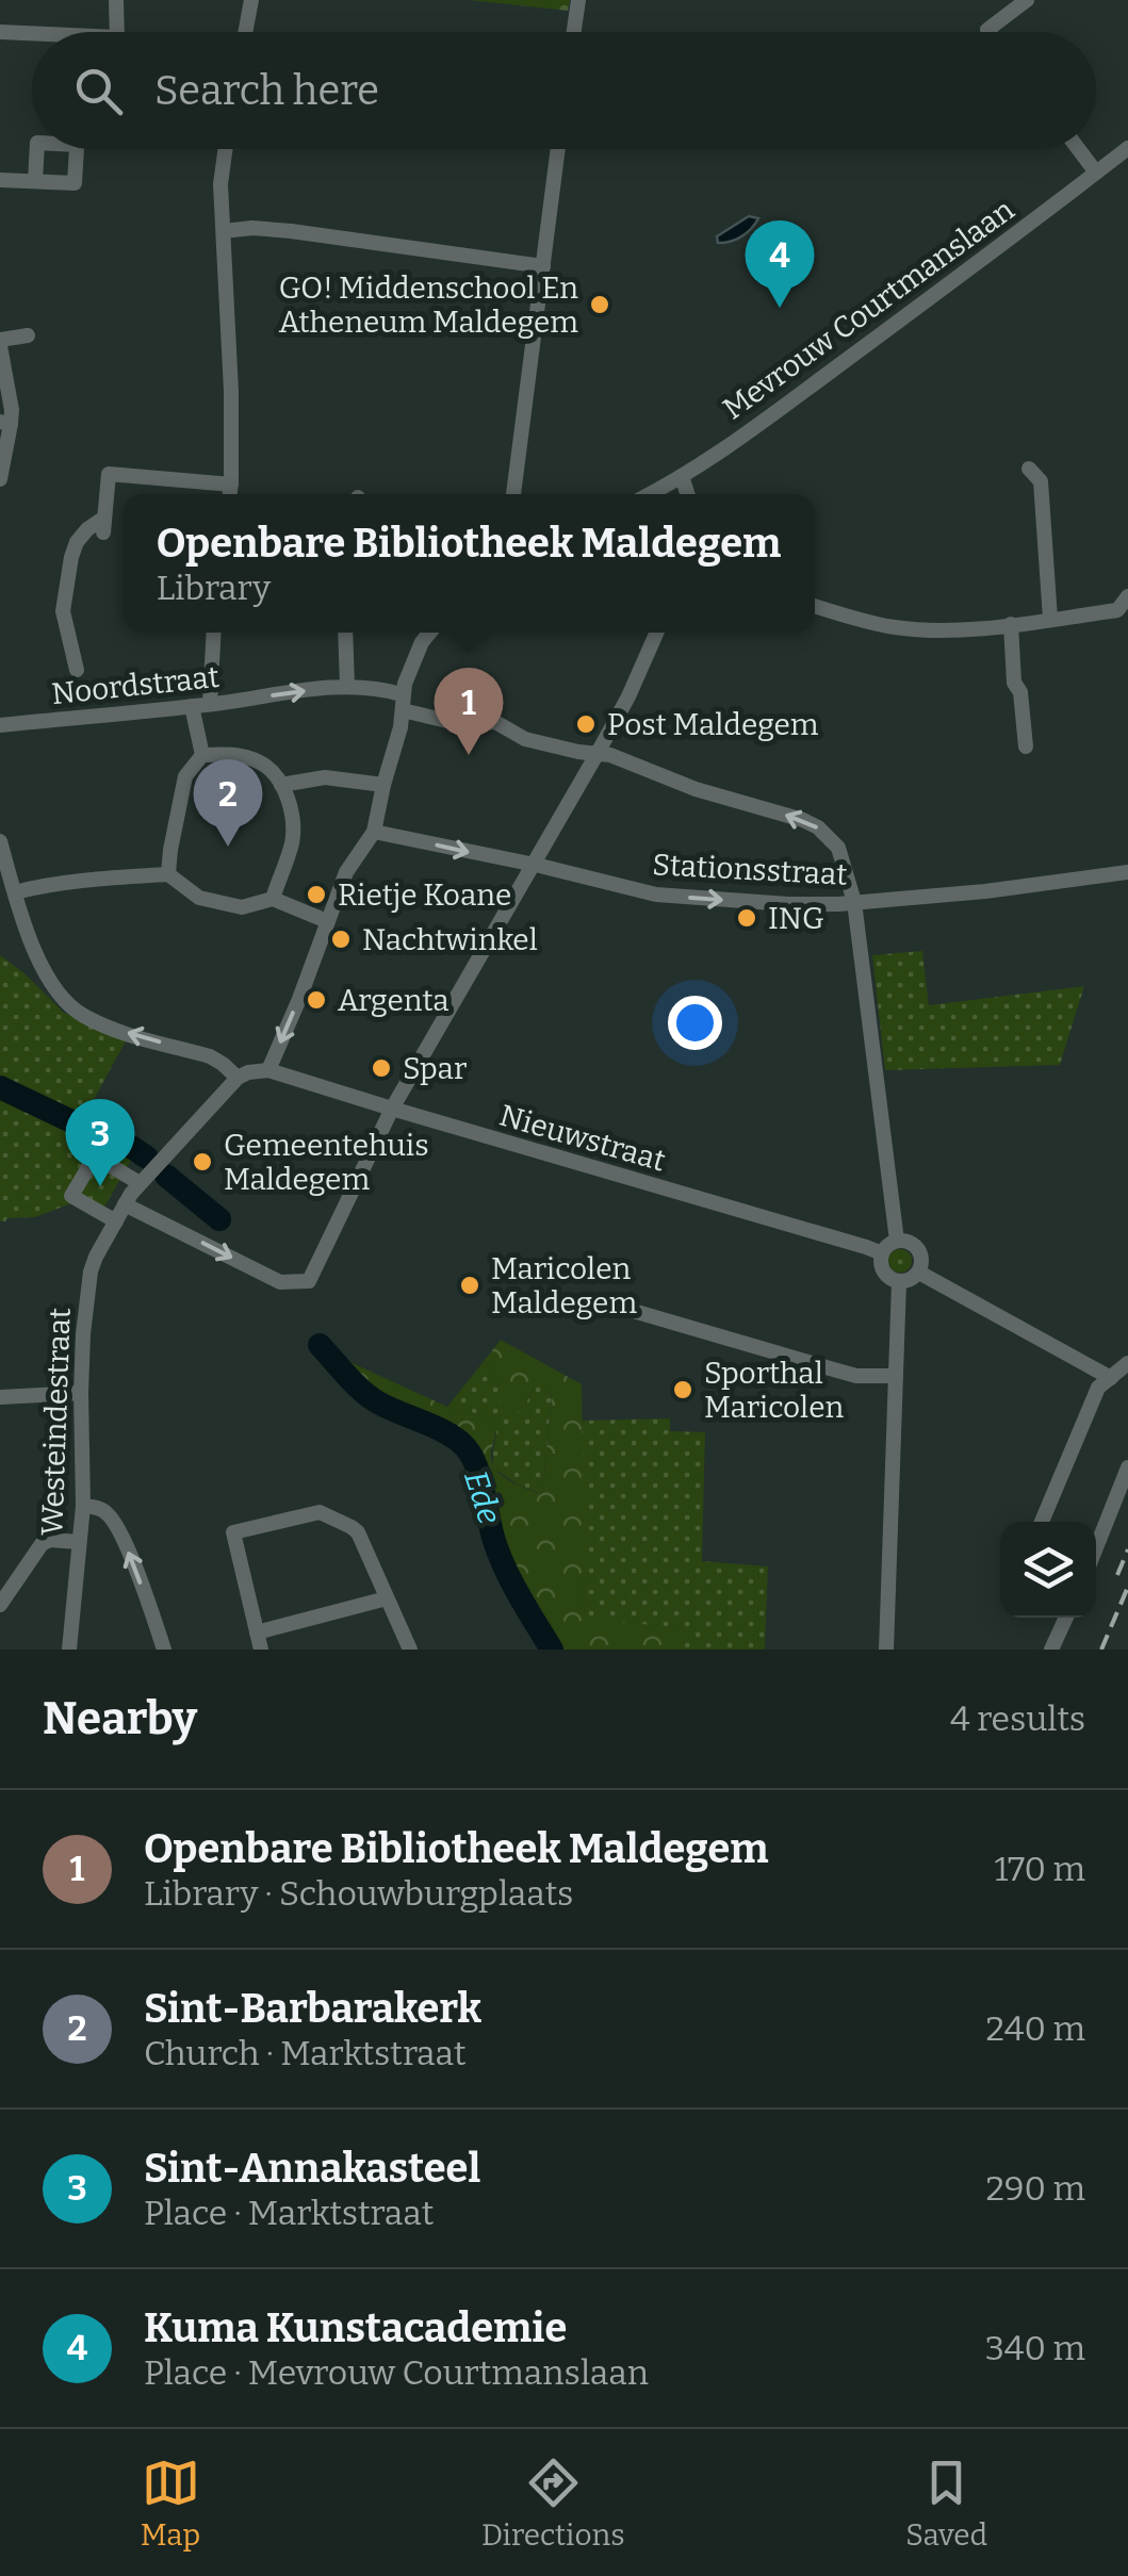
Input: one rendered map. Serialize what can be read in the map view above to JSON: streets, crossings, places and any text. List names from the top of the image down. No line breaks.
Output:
{"streets":{"street":["Mevrouw Courtmanslaan","Noordstraat","Stationsstraat","Nieuwstraat","Westeindestraat"]},"crossings":[["Noordstraat","Stationsstraat"],["Noordstraat","Nieuwstraat"]],"one_way":["Stationsstraat"],"water":["Ede"],"places":["GO! Middenschool En Atheneum Maldegem","Post Maldegem","Rietje Koane","ING","Nachtwinkel","Argenta","Spar","Gemeentehuis Maldegem","Maricolen Maldegem","Sporthal Maricolen"],"page":{"search":"Search here","pins":["4","1","2","3"],"popup":["Openbare Bibliotheek Maldegem","Library"],"heading":["Nearby","4 results"],"list":[{"mark":"1","name":"Openbare Bibliotheek Maldegem","note":"Library · Schouwburgplaats","value":"170 m"},{"mark":"2","name":"Sint-Barbarakerk","note":"Church · Marktstraat","value":"240 m"},{"mark":"3","name":"Sint-Annakasteel","note":"Place · Marktstraat","value":"290 m"},{"mark":"4","name":"Kuma Kunstacademie","note":"Place · Mevrouw Courtmanslaan","value":"340 m"}],"nav":["Map","Directions","Saved"]}}
